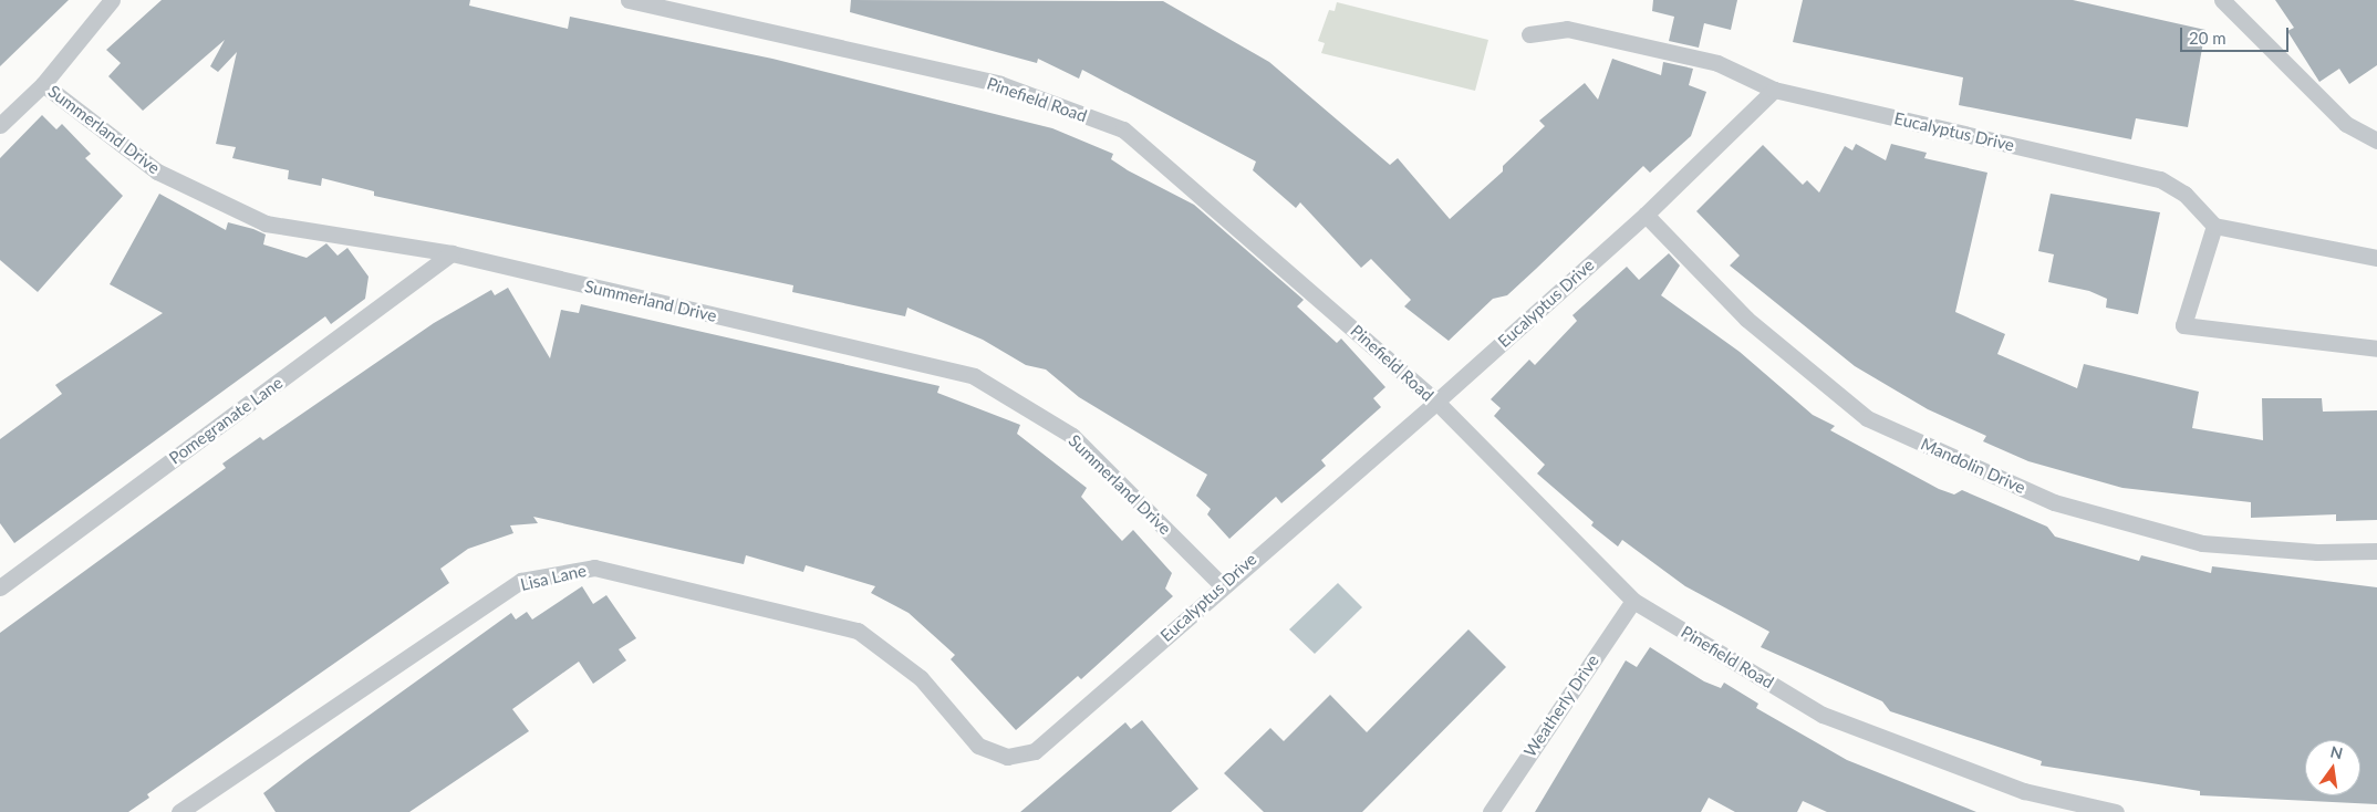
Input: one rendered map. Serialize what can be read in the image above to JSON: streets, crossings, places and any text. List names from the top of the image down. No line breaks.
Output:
{"streets":{"lane":["Pinefield Road","Summerland Drive","Eucalyptus Drive","Pomegranate Lane","Mandolin Drive","Lisa Lane","Weatherly Drive"]},"crossings":[["Pinefield Road","Eucalyptus Drive"],["Pinefield Road","Weatherly Drive"],["Summerland Drive","Eucalyptus Drive"],["Summerland Drive","Pomegranate Lane"],["Eucalyptus Drive","Mandolin Drive"],["Eucalyptus Drive","Lisa Lane"]],"scale_bar":"20 m","north":"top"}
